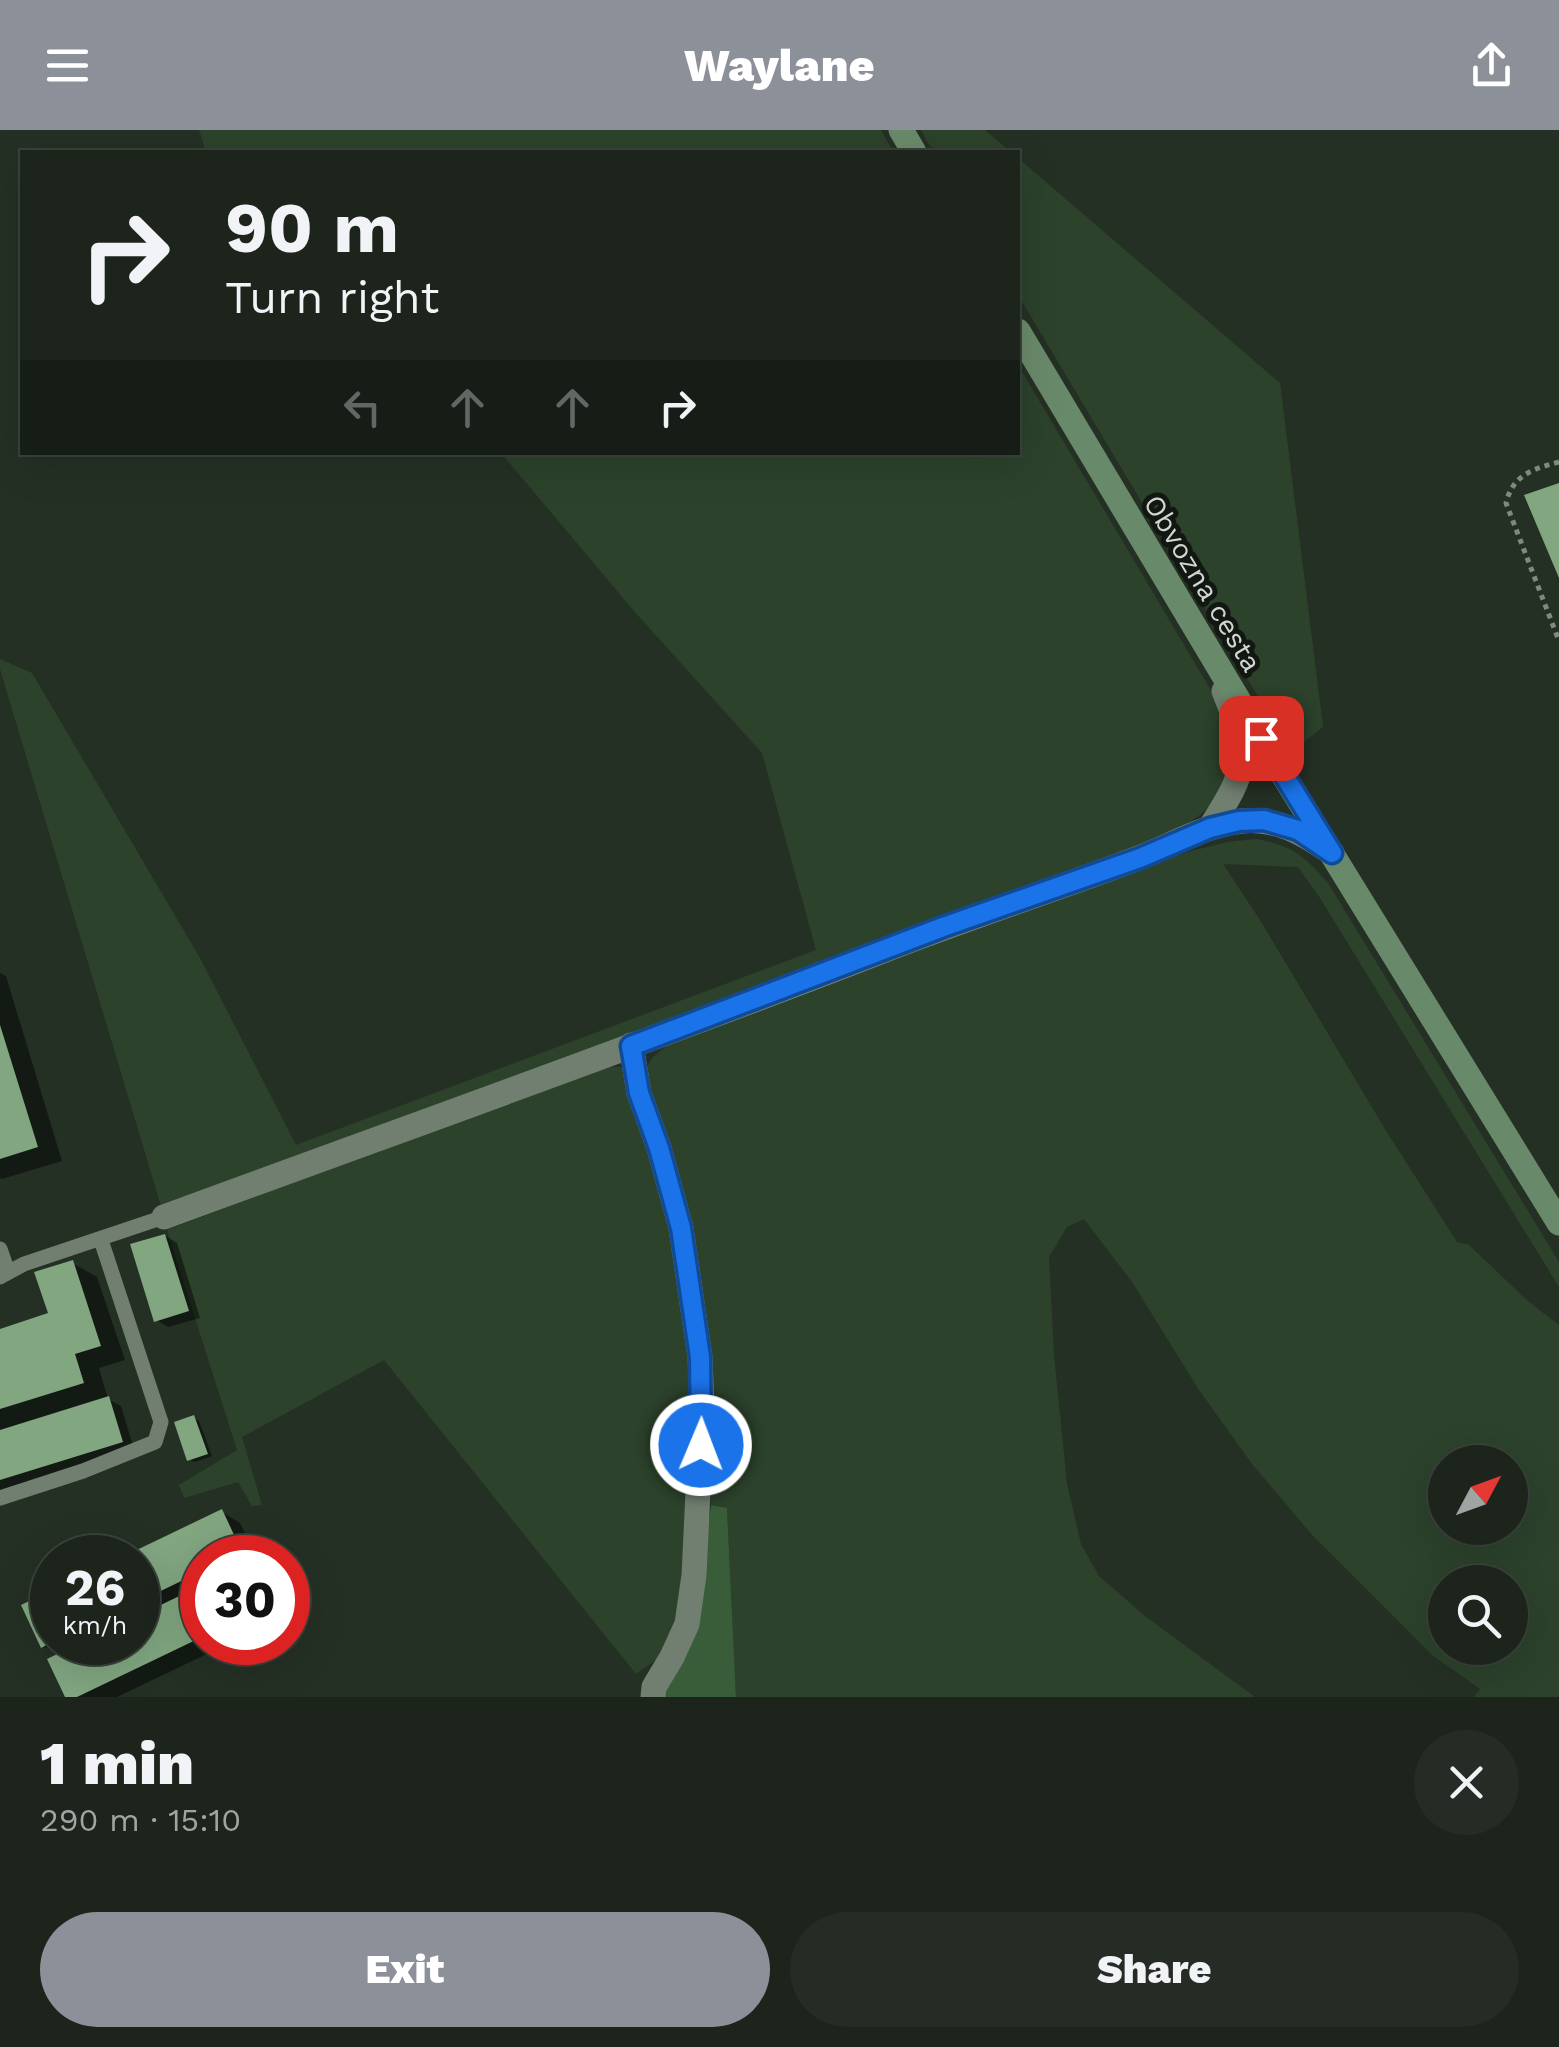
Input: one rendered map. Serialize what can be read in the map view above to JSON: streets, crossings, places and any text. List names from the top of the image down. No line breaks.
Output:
{"streets":{"street":["Obvozna cesta"]},"north":"top right","page":{"header":"Waylane","turn":["90 m","Turn right"],"speed":"26 km/h","limit":"30","heading":["1 min","290 m · 15:10"],"buttons":["Exit","Share"]}}
